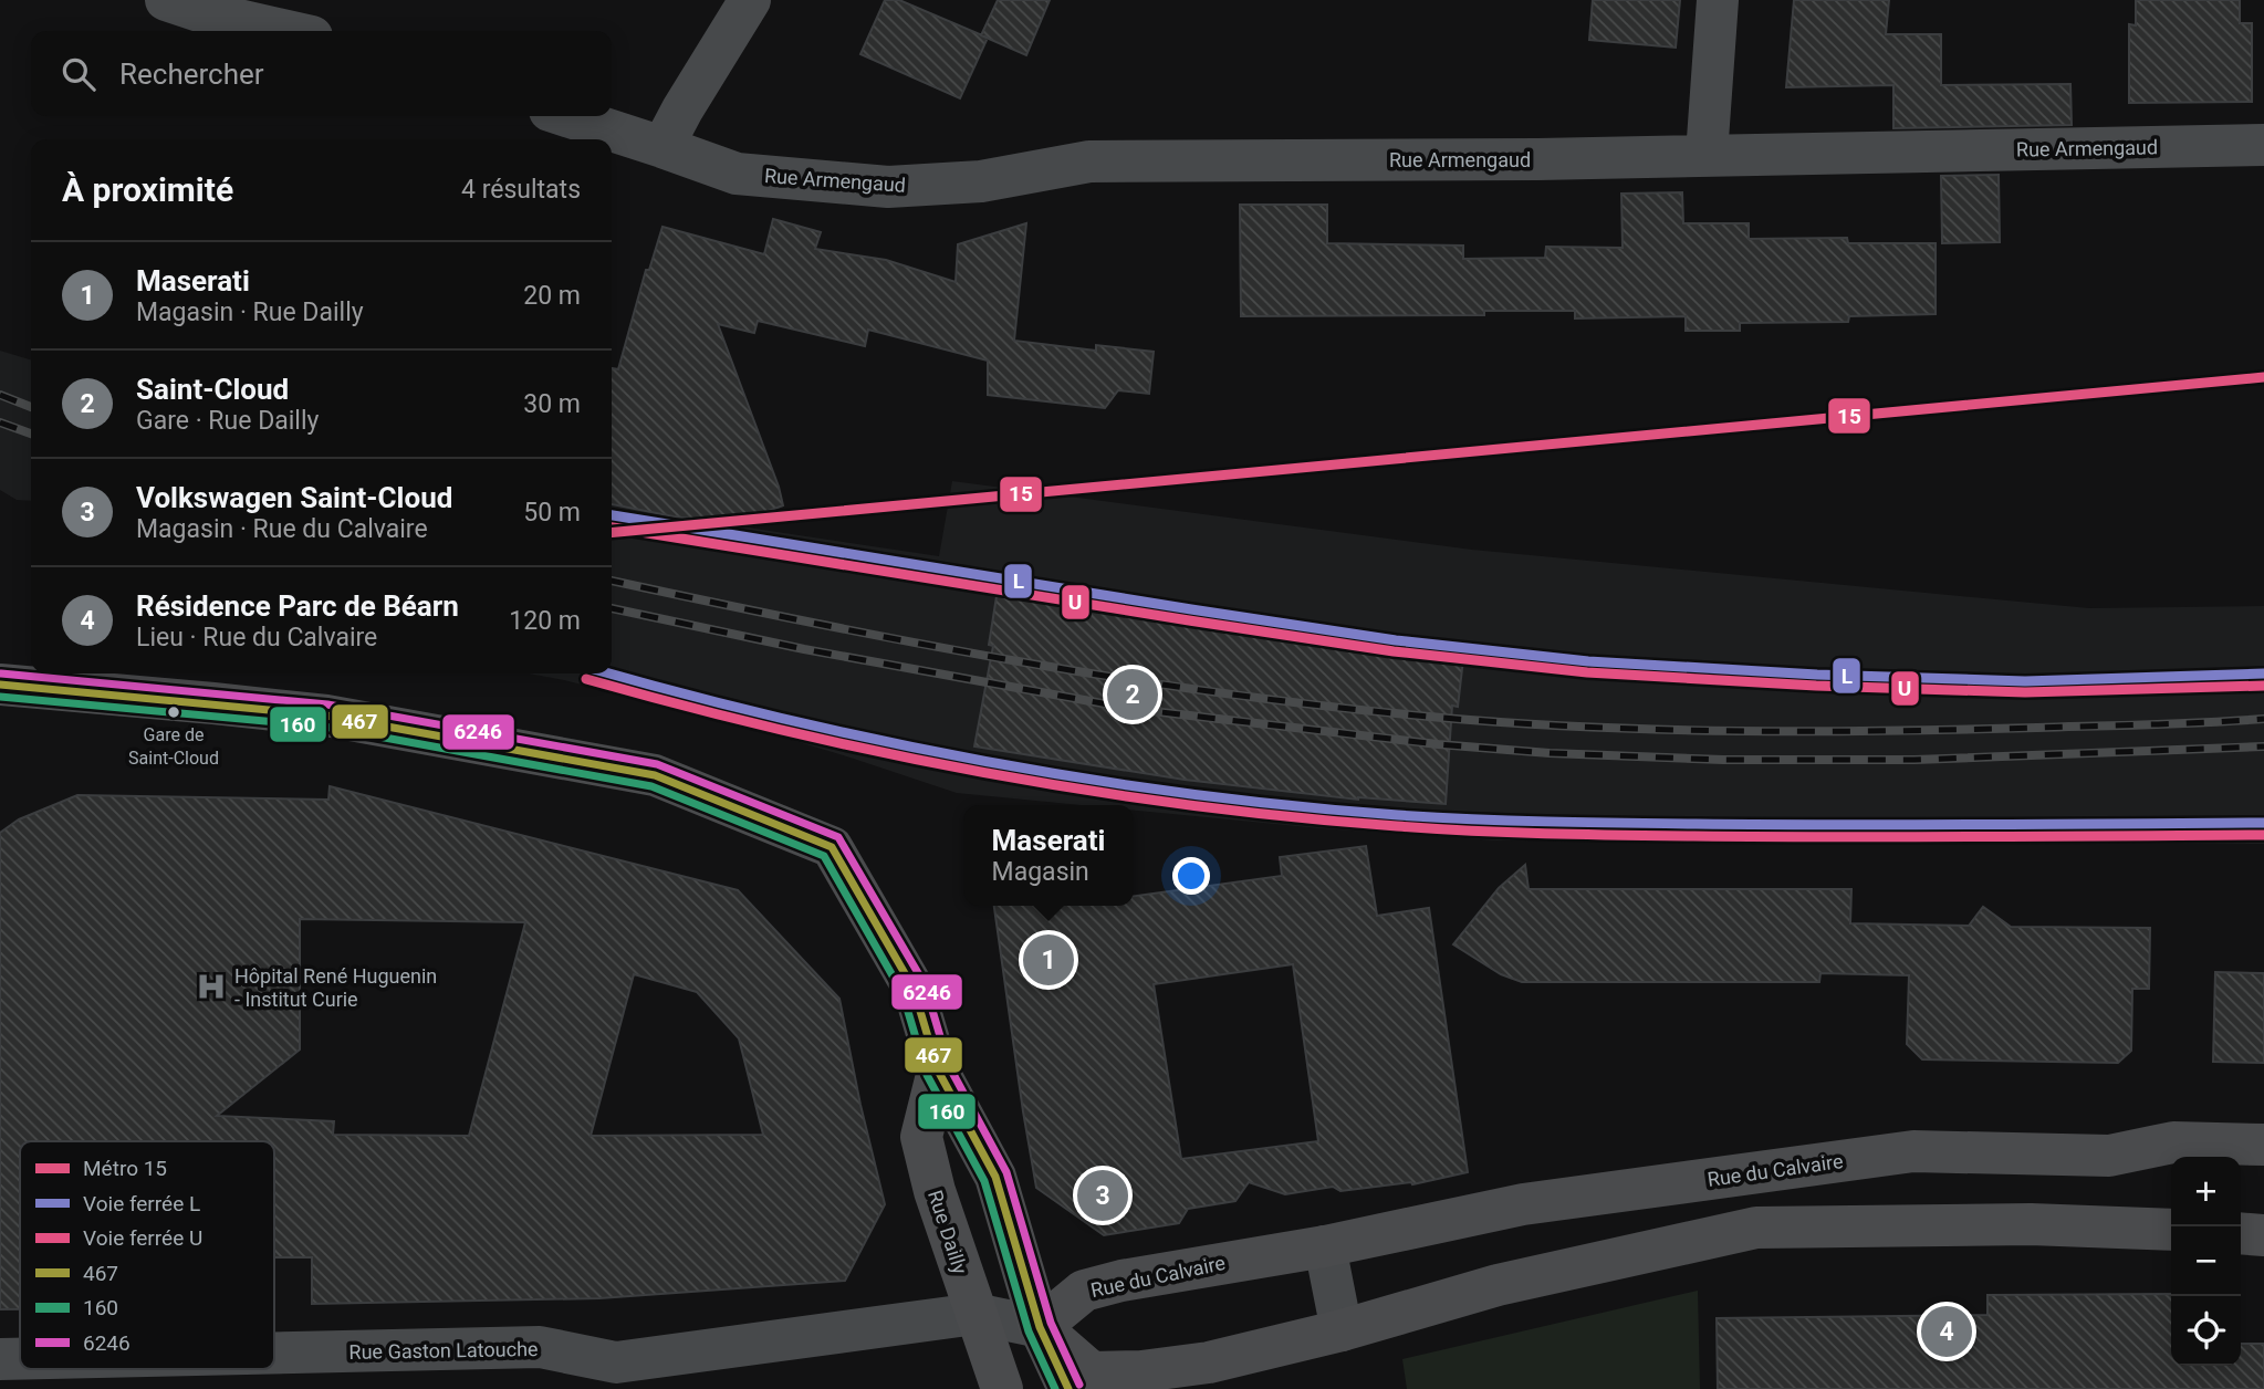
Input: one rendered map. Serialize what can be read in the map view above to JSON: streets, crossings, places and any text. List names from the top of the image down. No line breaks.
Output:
{"streets":{"main road":["Rue du Calvaire","Rue Dailly"],"street":["Rue Armengaud","Rue Gaston Latouche"]},"crossings":[["Rue du Calvaire","Rue Gaston Latouche"],["Rue Dailly","Rue Gaston Latouche"]],"places":{"other":["Gare de Saint-Cloud"],"hospital":["Hôpital René Huguenin - Institut Curie"]},"lines":["metro line 15","rail line L","rail line U","transit line 6246","transit line 467","transit line 160"],"legend":["Métro 15","Voie ferrée L","Voie ferrée U","467","160","6246"],"page":{"search":"Rechercher","heading":["À proximité","4 résultats"],"list":[{"mark":"1","name":"Maserati","note":"Magasin · Rue Dailly","value":"20 m"},{"mark":"2","name":"Saint-Cloud","note":"Gare · Rue Dailly","value":"30 m"},{"mark":"3","name":"Volkswagen Saint-Cloud","note":"Magasin · Rue du Calvaire","value":"50 m"},{"mark":"4","name":"Résidence Parc de Béarn","note":"Lieu · Rue du Calvaire","value":"120 m"}],"pins":["2","1","3","4"],"popup":["Maserati","Magasin"],"map_buttons":["+","−"]}}
